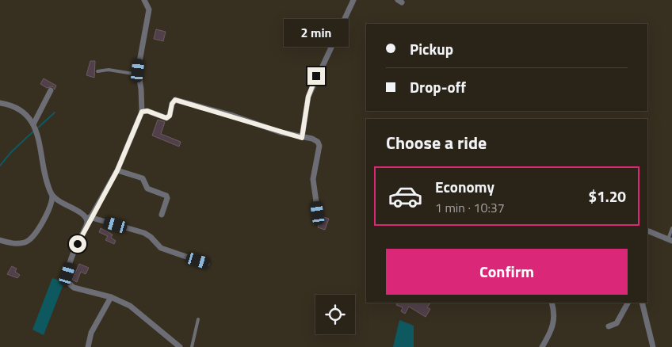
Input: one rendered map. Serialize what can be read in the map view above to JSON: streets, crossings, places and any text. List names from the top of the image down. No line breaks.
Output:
{"page":{"bubble":"2 min","banner":["Pickup","Drop-off"],"heading":"Choose a ride","list":[{"name":"Economy","note":"1 min · 10:37","value":"$1.20"}],"buttons":"Confirm"}}
